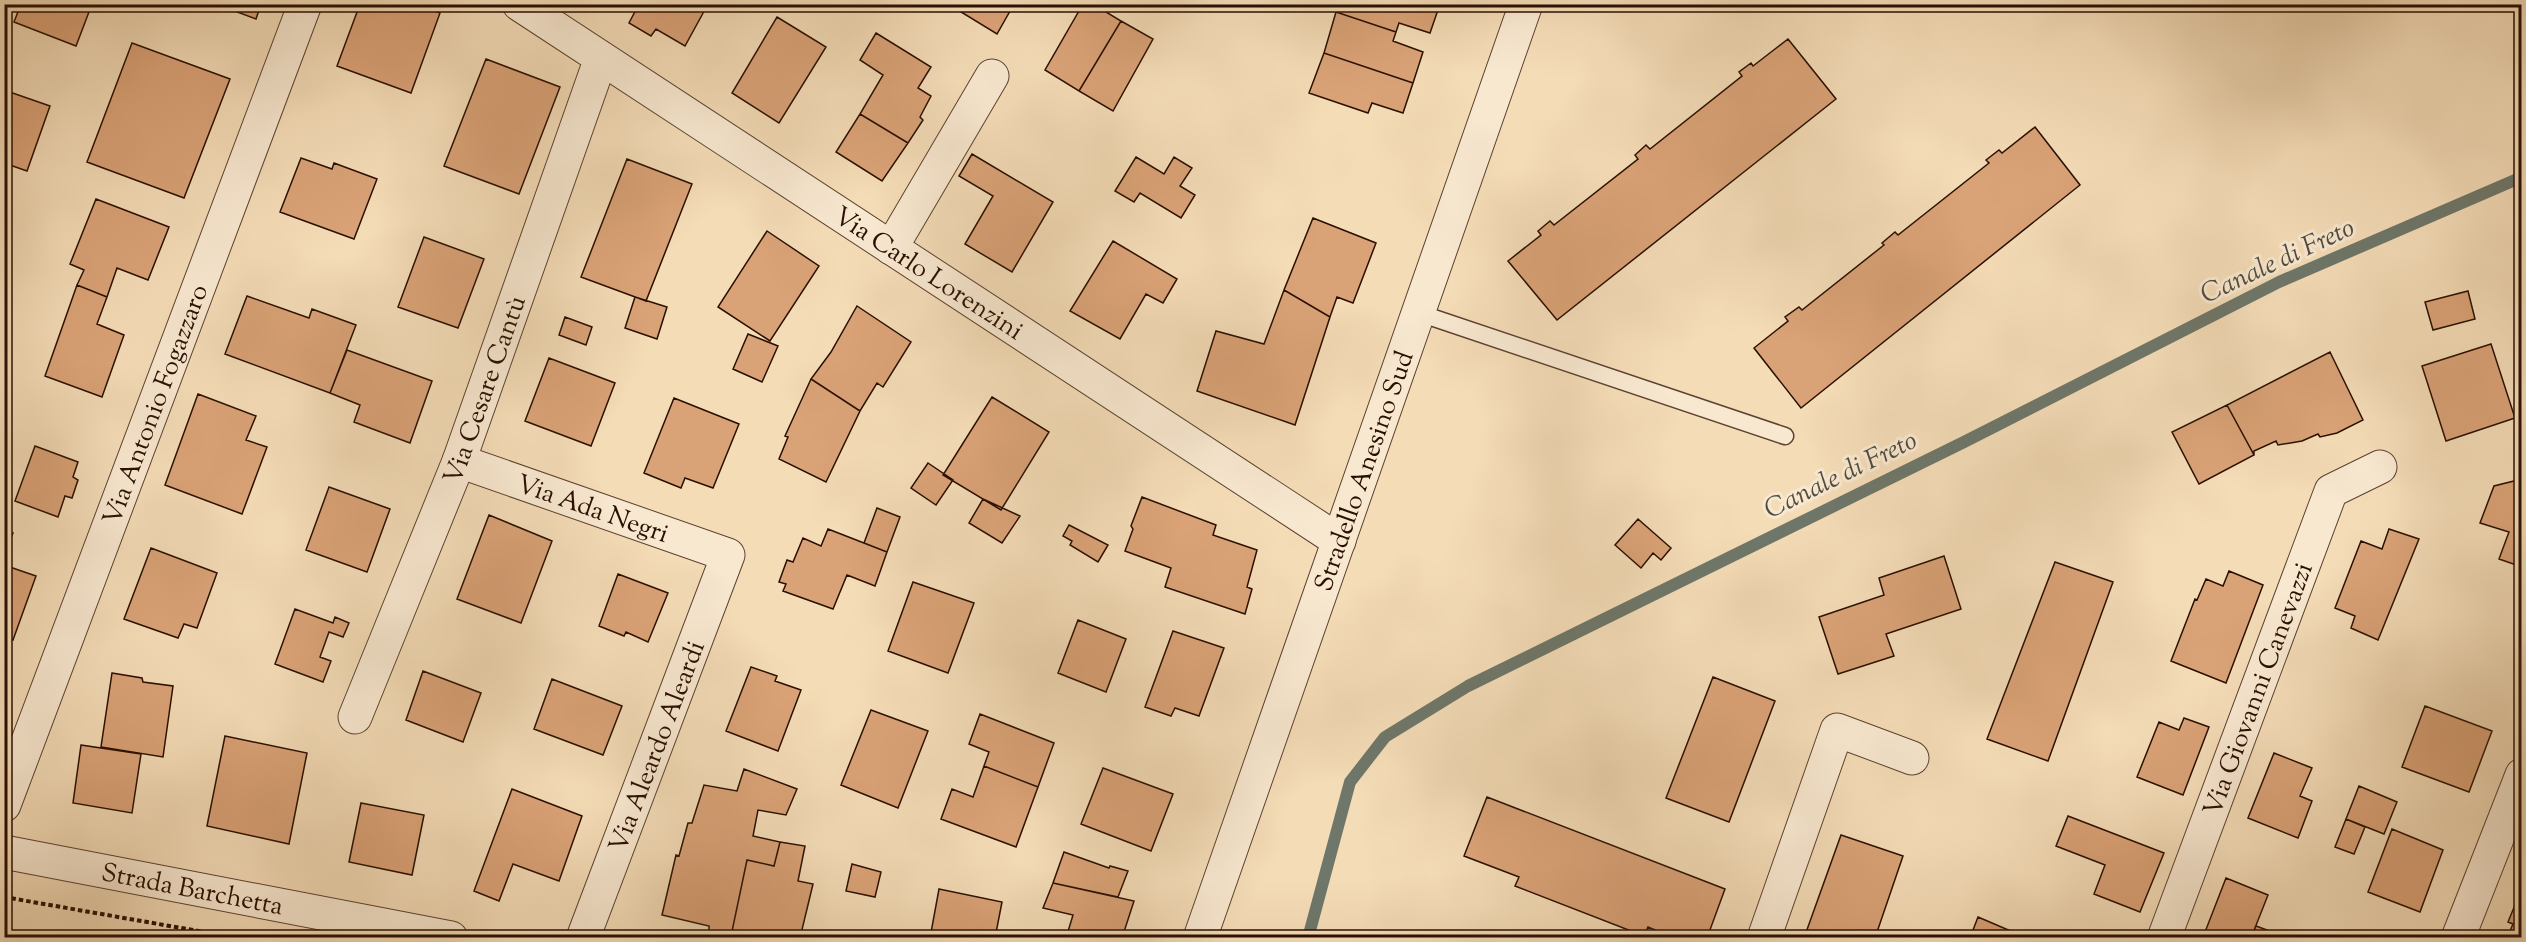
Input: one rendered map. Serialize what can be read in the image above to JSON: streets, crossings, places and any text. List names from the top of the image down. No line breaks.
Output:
{"streets":{"street":["Via Carlo Lorenzini","Via Cesare Cantù","Via Antonio Fogazzaro","Stradello Anesino Sud","Via Ada Negri","Via Giovanni Canevazzi","Via Aleardo Aleardi","Strada Barchetta"]},"crossings":[["Via Carlo Lorenzini","Via Cesare Cantù"],["Via Carlo Lorenzini","Stradello Anesino Sud"],["Via Cesare Cantù","Via Ada Negri"],["Via Ada Negri","Via Aleardo Aleardi"]],"water":["Canale di Freto"]}
